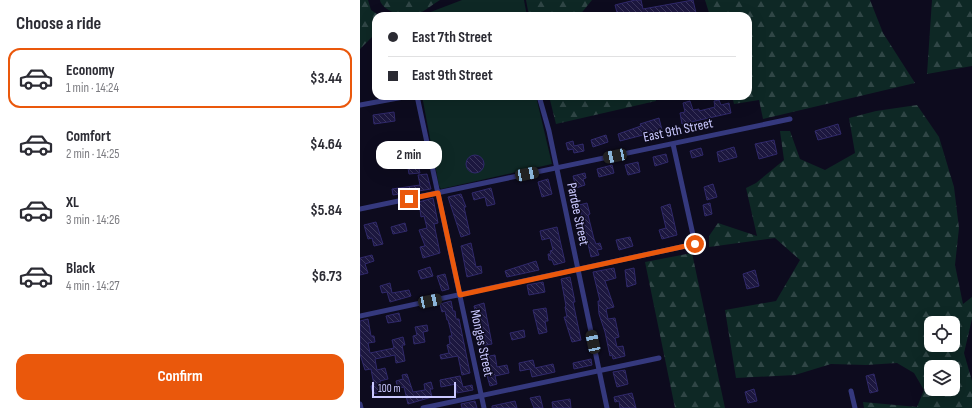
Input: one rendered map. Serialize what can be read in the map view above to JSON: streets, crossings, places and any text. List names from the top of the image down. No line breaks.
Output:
{"streets":{"street":["East 9th Street","Pardee Street","Monges Street"]},"crossings":[["East 9th Street","Pardee Street"],["East 9th Street","Monges Street"]],"scale_bar":"100 m","page":{"heading":"Choose a ride","banner":["East 7th Street","East 9th Street"],"list":[{"name":"Economy","note":"1 min · 14:24","value":"$3.44"},{"name":"Comfort","note":"2 min · 14:25","value":"$4.64"},{"name":"XL","note":"3 min · 14:26","value":"$5.84"},{"name":"Black","note":"4 min · 14:27","value":"$6.73"}],"bubble":"2 min","buttons":"Confirm","scale":"100 m"}}
